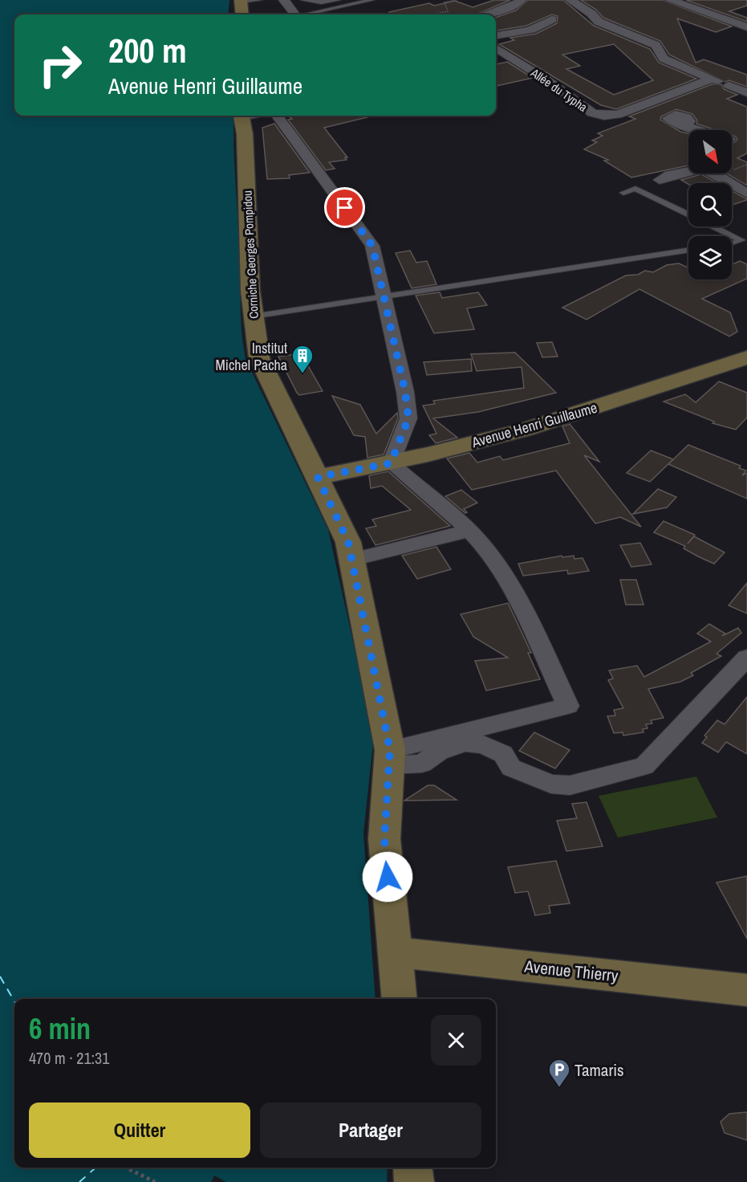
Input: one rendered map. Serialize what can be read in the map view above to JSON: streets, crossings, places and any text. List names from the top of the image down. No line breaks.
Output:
{"streets":{"main road":["Corniche Georges Pompidou","Avenue Henri Guillaume","Avenue Thierry"],"street":["Allée du Typha"]},"crossings":[["Corniche Georges Pompidou","Avenue Henri Guillaume"],["Corniche Georges Pompidou","Avenue Thierry"]],"places":{"building":["Institut Michel Pacha"],"parking":["Tamaris"]},"north":"bottom right","page":{"turn":["200 m","Avenue Henri Guillaume"],"heading":["6 min","470 m · 21:31"],"buttons":["Quitter","Partager"]}}
